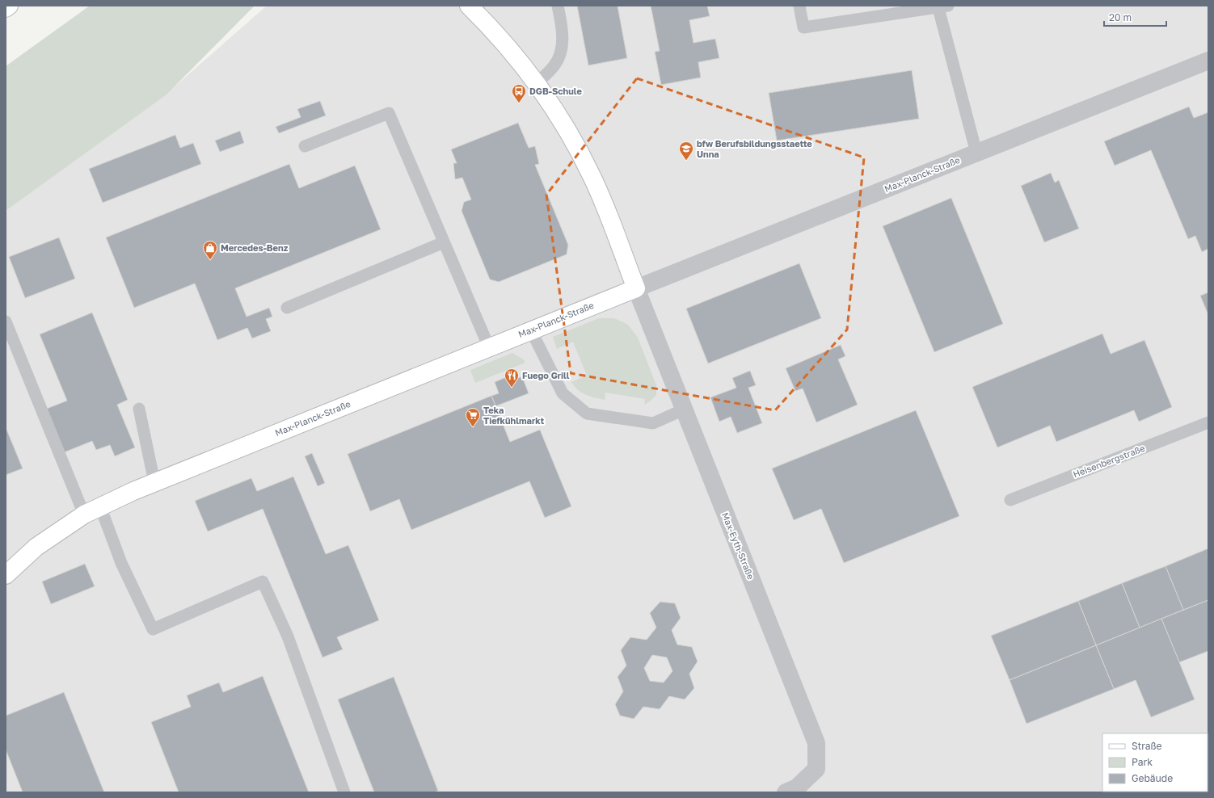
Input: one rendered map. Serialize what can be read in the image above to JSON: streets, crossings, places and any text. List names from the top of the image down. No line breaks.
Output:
{"streets":{"main road":["Max-Planck-Straße"],"street":["Max-Eyth-Straße"],"lane":["Heisenbergstraße"]},"crossings":[["Max-Planck-Straße","Max-Eyth-Straße"]],"places":{"bus stop":["DGB-Schule"],"school or university":["bfw Berufsbildungsstaette Unna"],"shop":["Mercedes-Benz"],"restaurant":["Fuego Grill"],"supermarket":["Teka Tiefkühlmarkt"]},"legend":["Straße","Park","Gebäude"],"scale_bar":"20 m"}
